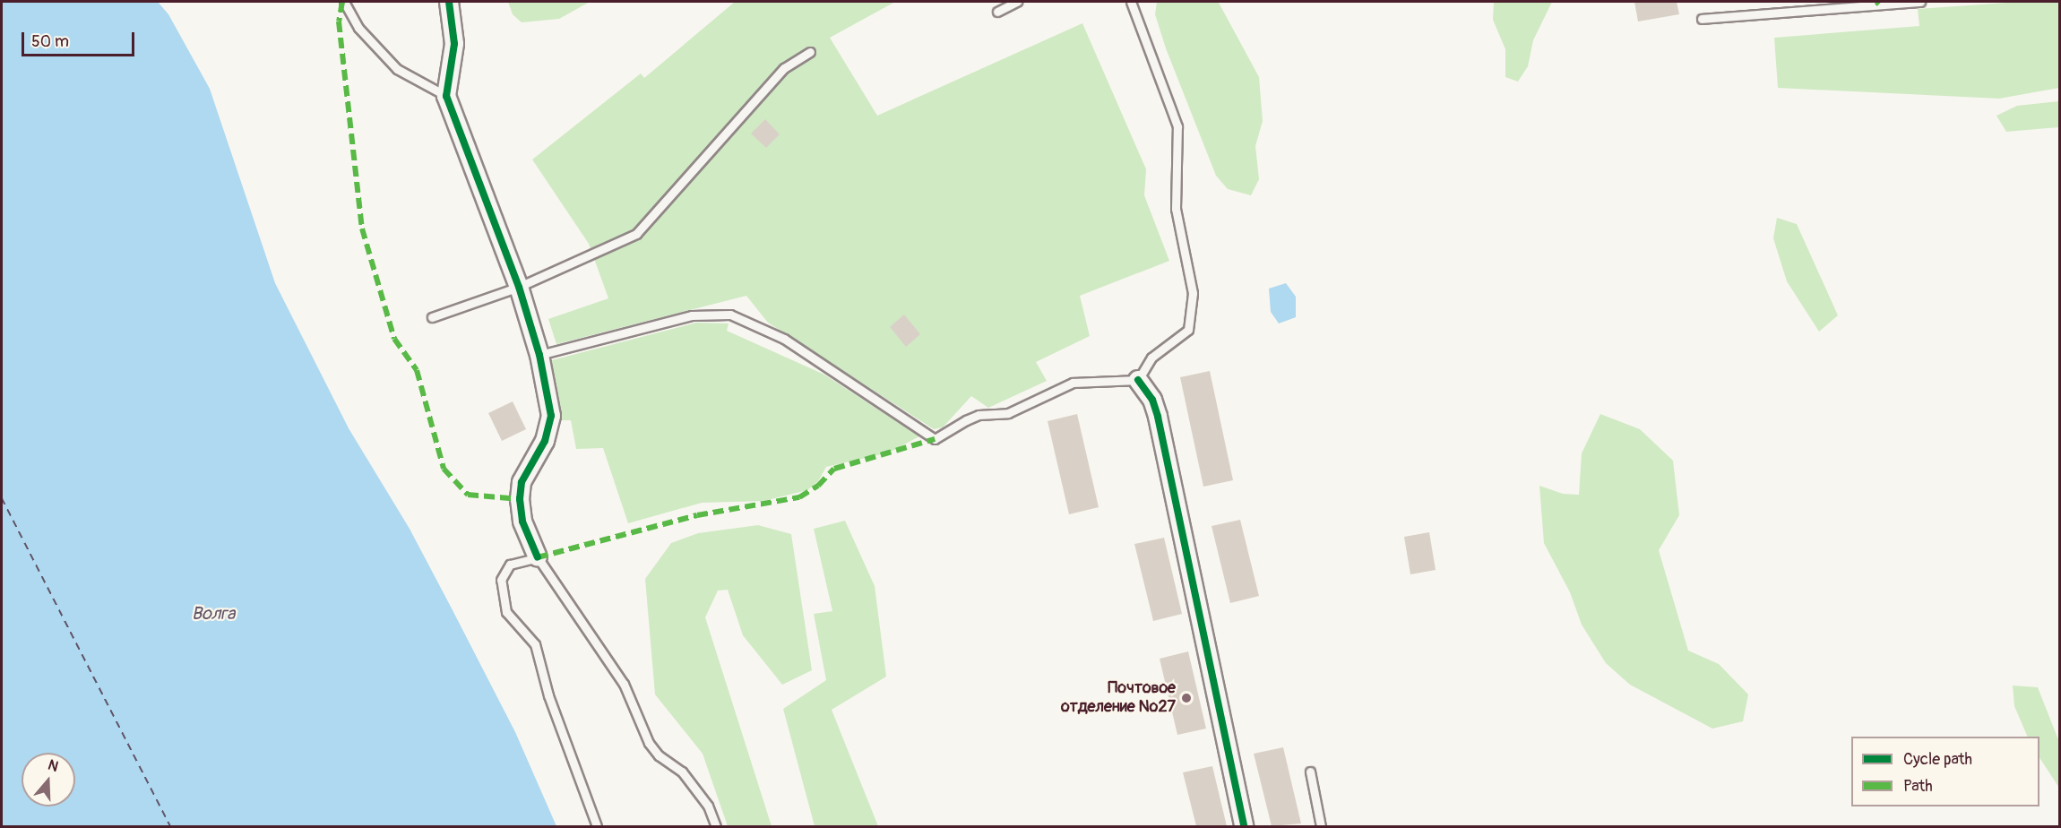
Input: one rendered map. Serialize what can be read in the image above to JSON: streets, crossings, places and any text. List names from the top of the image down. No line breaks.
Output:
{"water":["Волга"],"places":["Почтовое отделение №27"],"legend":["Cycle path","Path"],"scale_bar":"50 m","north":"top"}
